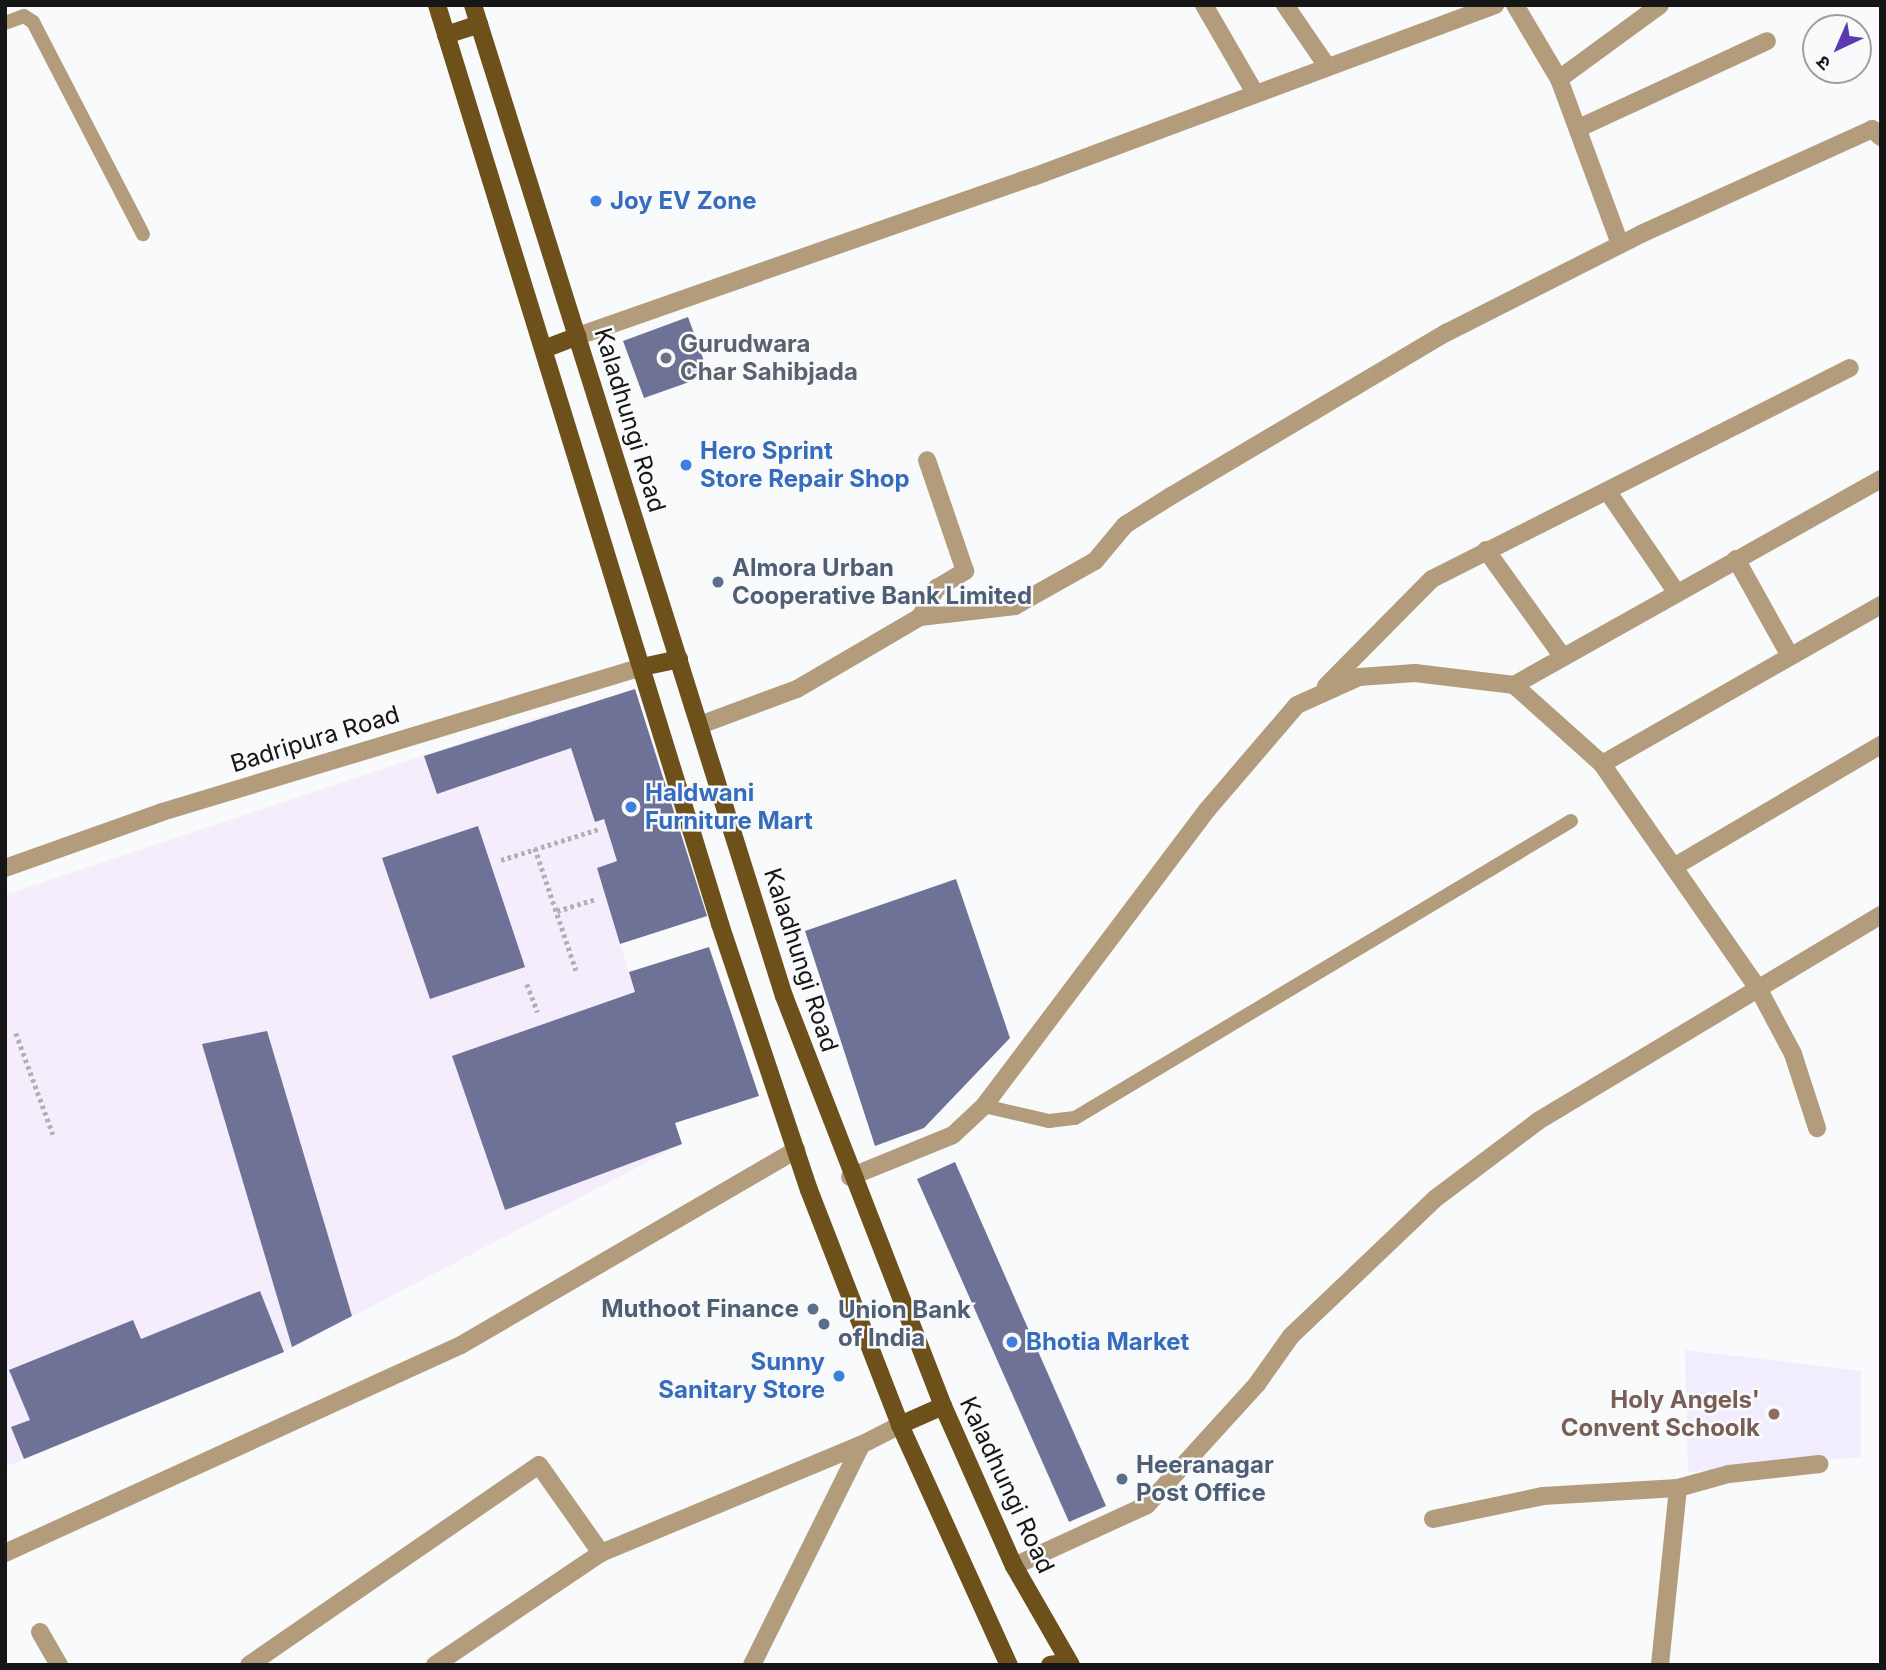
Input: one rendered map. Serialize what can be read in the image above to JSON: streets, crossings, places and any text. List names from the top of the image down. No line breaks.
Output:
{"streets":{"main road":["Kaladhungi Road"],"street":["Badripura Road"]},"places":["Joy EV Zone","Gurudwara Char Sahibjada","Hero Sprint Store Repair Shop","Almora Urban Cooperative Bank Limited","Haldwani Furniture Mart","Muthoot Finance","Union Bank of India","Bhotia Market","Sunny Sanitary Store","Holy Angels' Convent Schoolk","Heeranagar Post Office"],"north":"bottom left"}
